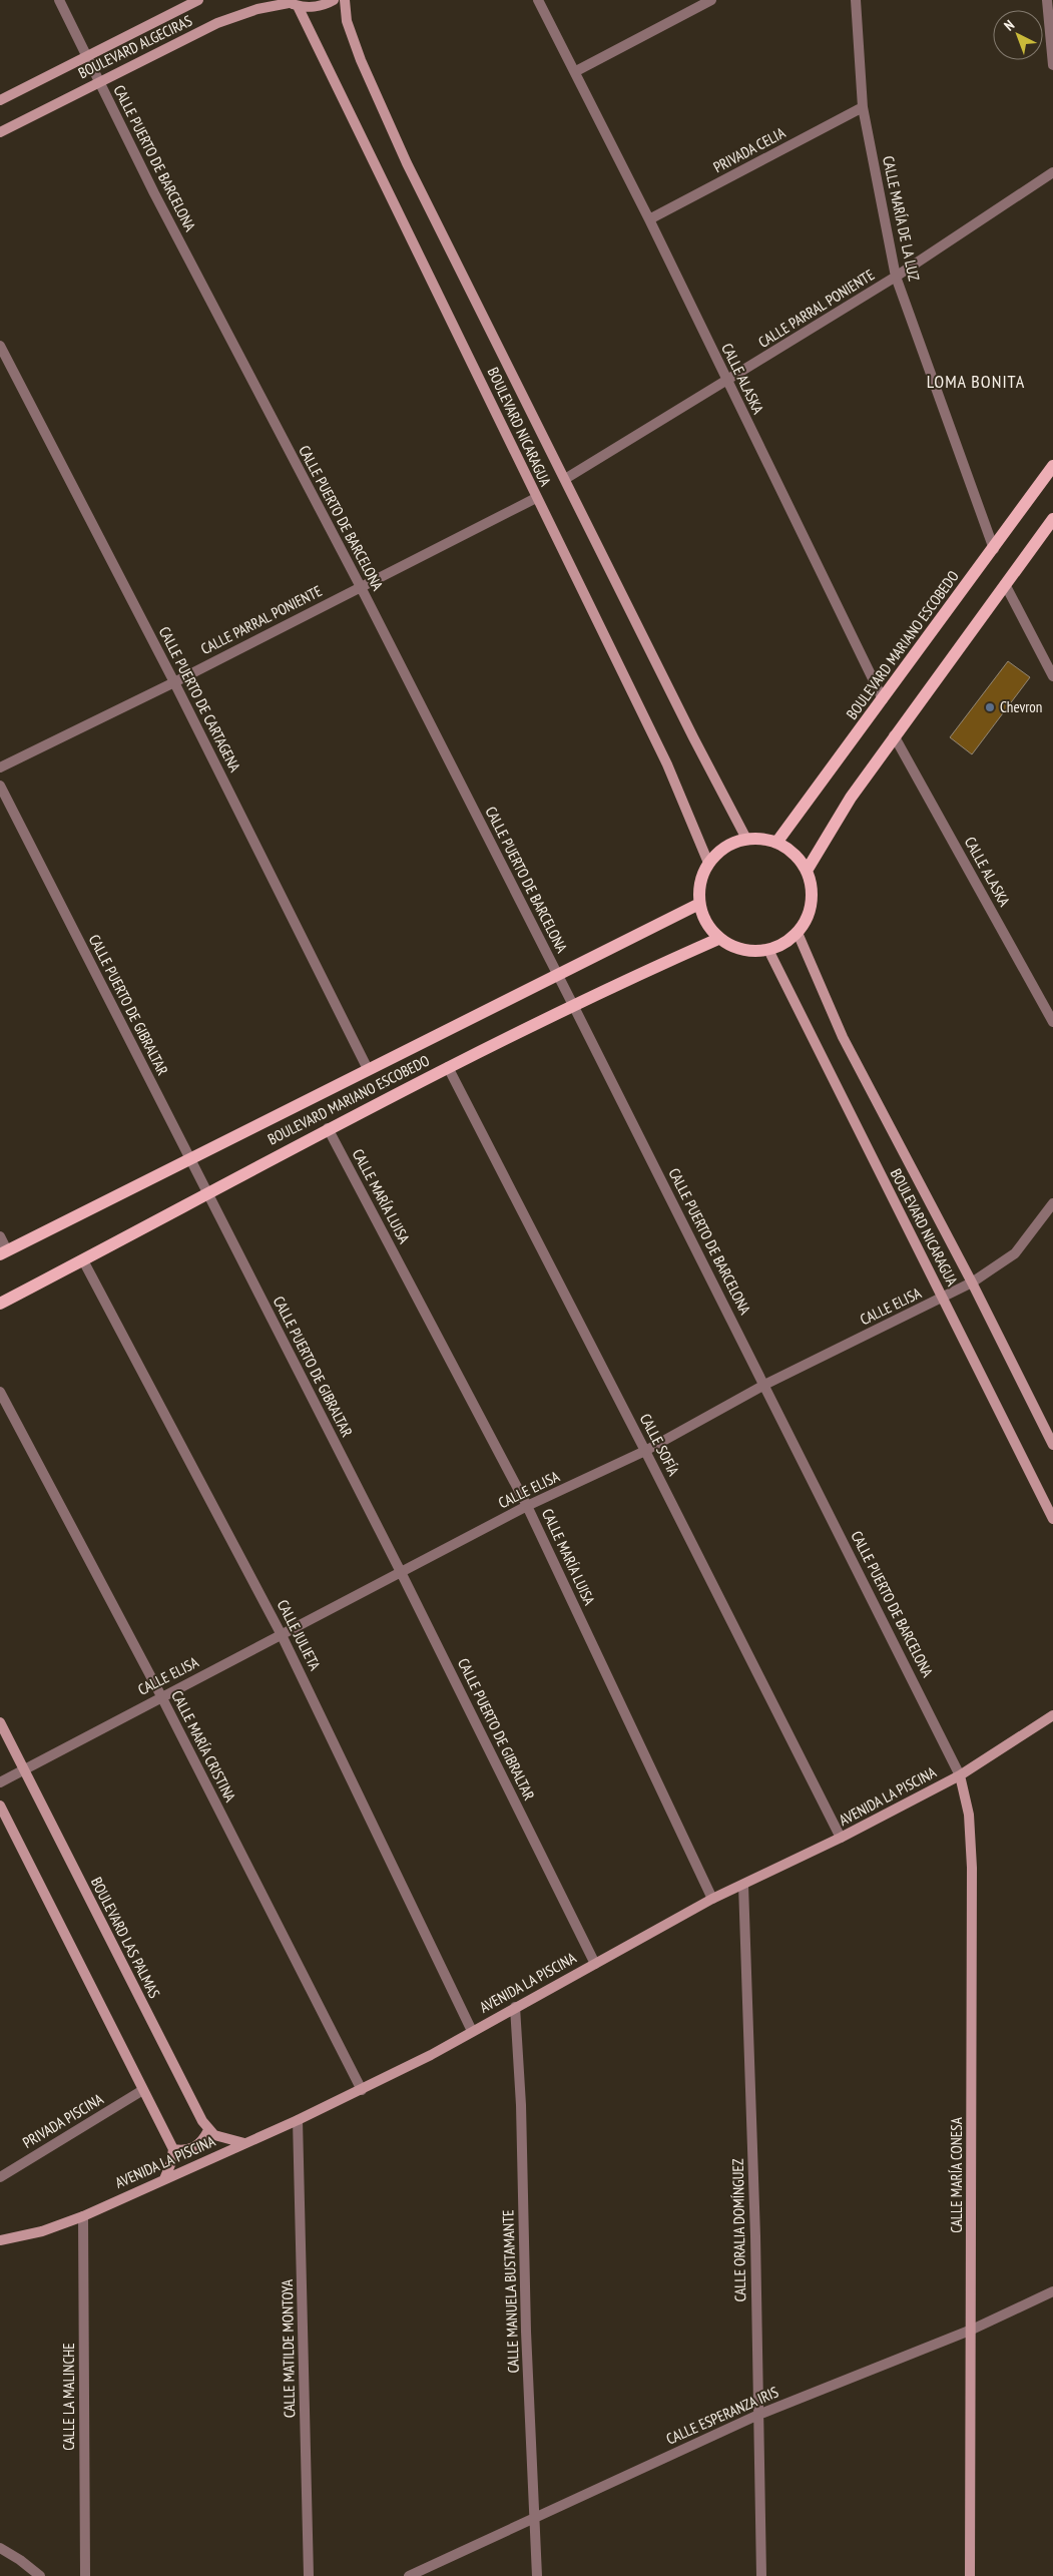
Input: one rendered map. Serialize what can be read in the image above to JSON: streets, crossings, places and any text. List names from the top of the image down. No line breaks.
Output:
{"streets":{"main road":["BOULEVARD MARIANO ESCOBEDO"],"street":["BOULEVARD ALGECIRAS","PRIVADA CELIA","CALLE PUERTO DE BARCELONA","CALLE MARÍA DE LA LUZ","CALLE PARRAL PONIENTE","CALLE ALASKA","BOULEVARD NICARAGUA","CALLE PUERTO DE CARTAGENA","CALLE PUERTO DE GIBRALTAR","CALLE MARÍA LUISA","CALLE ELISA","CALLE SOFÍA","CALLE JULIETA","CALLE MARÍA CRISTINA","AVENIDA LA PISCINA","BOULEVARD LAS PALMAS","PRIVADA PISCINA","CALLE MARÍA CONESA","CALLE ORALIA DOMÍNGUEZ","CALLE MANUELA BUSTAMANTE","CALLE MATILDE MONTOYA","CALLE LA MALINCHE","CALLE ESPERANZA IRIS"]},"crossings":[["BOULEVARD ALGECIRAS","CALLE PUERTO DE BARCELONA"],["BOULEVARD ALGECIRAS","BOULEVARD NICARAGUA"],["PRIVADA CELIA","CALLE MARÍA DE LA LUZ"],["PRIVADA CELIA","CALLE ALASKA"],["CALLE PUERTO DE BARCELONA","CALLE PARRAL PONIENTE"],["CALLE PUERTO DE BARCELONA","BOULEVARD MARIANO ESCOBEDO"],["CALLE PUERTO DE BARCELONA","CALLE ELISA"],["CALLE PUERTO DE BARCELONA","AVENIDA LA PISCINA"],["CALLE PUERTO DE BARCELONA","CALLE MARÍA CONESA"],["CALLE MARÍA DE LA LUZ","CALLE PARRAL PONIENTE"],["CALLE MARÍA DE LA LUZ","BOULEVARD MARIANO ESCOBEDO"],["CALLE PARRAL PONIENTE","CALLE ALASKA"],["CALLE PARRAL PONIENTE","BOULEVARD NICARAGUA"],["CALLE PARRAL PONIENTE","CALLE PUERTO DE CARTAGENA"],["CALLE ALASKA","BOULEVARD MARIANO ESCOBEDO"],["BOULEVARD NICARAGUA","BOULEVARD MARIANO ESCOBEDO"],["BOULEVARD NICARAGUA","CALLE ELISA"],["BOULEVARD MARIANO ESCOBEDO","CALLE PUERTO DE CARTAGENA"],["BOULEVARD MARIANO ESCOBEDO","CALLE PUERTO DE GIBRALTAR"],["BOULEVARD MARIANO ESCOBEDO","CALLE MARÍA LUISA"],["BOULEVARD MARIANO ESCOBEDO","CALLE SOFÍA"],["BOULEVARD MARIANO ESCOBEDO","CALLE JULIETA"],["CALLE PUERTO DE GIBRALTAR","CALLE ELISA"],["CALLE PUERTO DE GIBRALTAR","AVENIDA LA PISCINA"],["CALLE MARÍA LUISA","CALLE ELISA"],["CALLE MARÍA LUISA","AVENIDA LA PISCINA"],["CALLE ELISA","CALLE SOFÍA"],["CALLE ELISA","CALLE JULIETA"],["CALLE ELISA","CALLE MARÍA CRISTINA"],["CALLE ELISA","BOULEVARD LAS PALMAS"],["CALLE SOFÍA","AVENIDA LA PISCINA"],["CALLE JULIETA","AVENIDA LA PISCINA"],["CALLE MARÍA CRISTINA","AVENIDA LA PISCINA"],["AVENIDA LA PISCINA","CALLE MARÍA CONESA"],["AVENIDA LA PISCINA","CALLE ORALIA DOMÍNGUEZ"],["AVENIDA LA PISCINA","CALLE MANUELA BUSTAMANTE"],["AVENIDA LA PISCINA","CALLE MATILDE MONTOYA"],["AVENIDA LA PISCINA","CALLE LA MALINCHE"],["CALLE MARÍA CONESA","CALLE ESPERANZA IRIS"],["CALLE ORALIA DOMÍNGUEZ","CALLE ESPERANZA IRIS"],["CALLE MANUELA BUSTAMANTE","CALLE ESPERANZA IRIS"]],"districts":["LOMA BONITA"],"places":["Chevron"],"north":"top left"}
